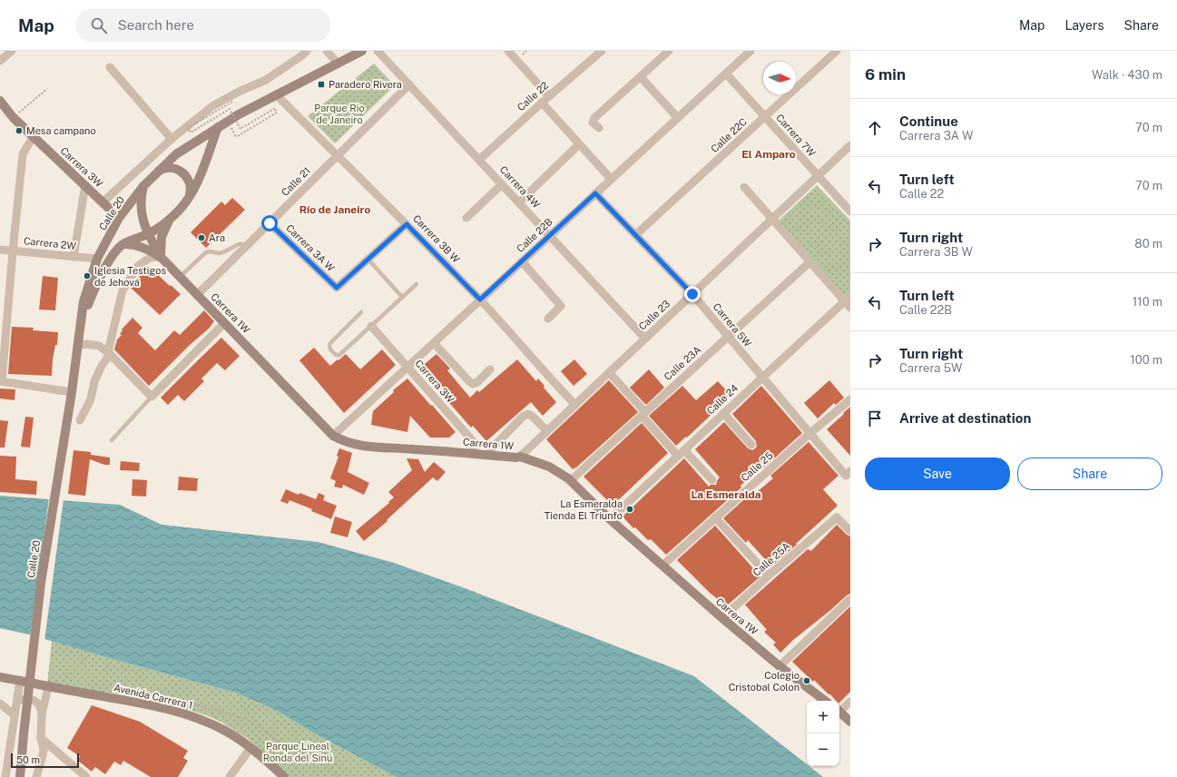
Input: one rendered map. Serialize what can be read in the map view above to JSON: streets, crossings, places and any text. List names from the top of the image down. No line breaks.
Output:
{"streets":{"street":["Calle 22","Calle 22C","Carrera 7W","Carrera 3W","Calle 21","Carrera 4W","Calle 20","Calle 22B","Carrera 3B W","Carrera 2W","Carrera 3A W","Carrera 1W","Calle 23","Carrera 5W","Calle 23A","Calle 24","Calle 25","Calle 25A","Avenida Carrera 1"]},"crossings":[["Calle 22","Carrera 4W"],["Calle 22C","Carrera 7W"],["Calle 22C","Carrera 5W"],["Carrera 7W","Calle 22B"],["Carrera 7W","Calle 23"],["Carrera 3W","Calle 20"],["Carrera 3W","Calle 22B"],["Carrera 3W","Carrera 1W"],["Calle 21","Carrera 4W"],["Calle 21","Carrera 3B W"],["Calle 21","Carrera 3A W"],["Calle 21","Carrera 1W"],["Carrera 4W","Calle 22B"],["Carrera 4W","Calle 23"],["Calle 20","Carrera 3B W"],["Calle 20","Carrera 2W"],["Calle 20","Carrera 1W"],["Calle 22B","Carrera 3B W"],["Calle 22B","Carrera 1W"],["Calle 22B","Carrera 5W"],["Carrera 3B W","Calle 23"],["Carrera 1W","Calle 23"],["Carrera 1W","Calle 23A"],["Carrera 1W","Calle 24"],["Carrera 1W","Calle 25"],["Carrera 1W","Calle 25A"],["Calle 23","Carrera 5W"],["Carrera 5W","Calle 23A"],["Carrera 5W","Calle 24"],["Carrera 5W","Calle 25"]],"districts":["El Amparo","Río de Janeiro","La Esmeralda"],"parks":["Parque Rio de Janeiro","Parque Lineal Ronda del Sinú"],"places":{"transit":["Paradero Rivera"],"other":["Mesa campano","Ara","Iglesia Testigos de Jehová","La Esmeralda Tienda El Triunfo","Colegio Cristobal Colon"]},"scale_bar":"50 m","north":"right","page":{"header":"Map","search":"Search here","nav":["Map","Layers","Share"],"heading":["6 min","Walk · 430 m"],"list":[["Continue","Carrera 3A W","70 m"],["Turn left","Calle 22","70 m"],["Turn right","Carrera 3B W","80 m"],["Turn left","Calle 22B","110 m"],["Turn right","Carrera 5W","100 m"],"Arrive at destination"],"buttons":["Save","Share"],"map_buttons":["+","−"],"scale":"50 m"}}
